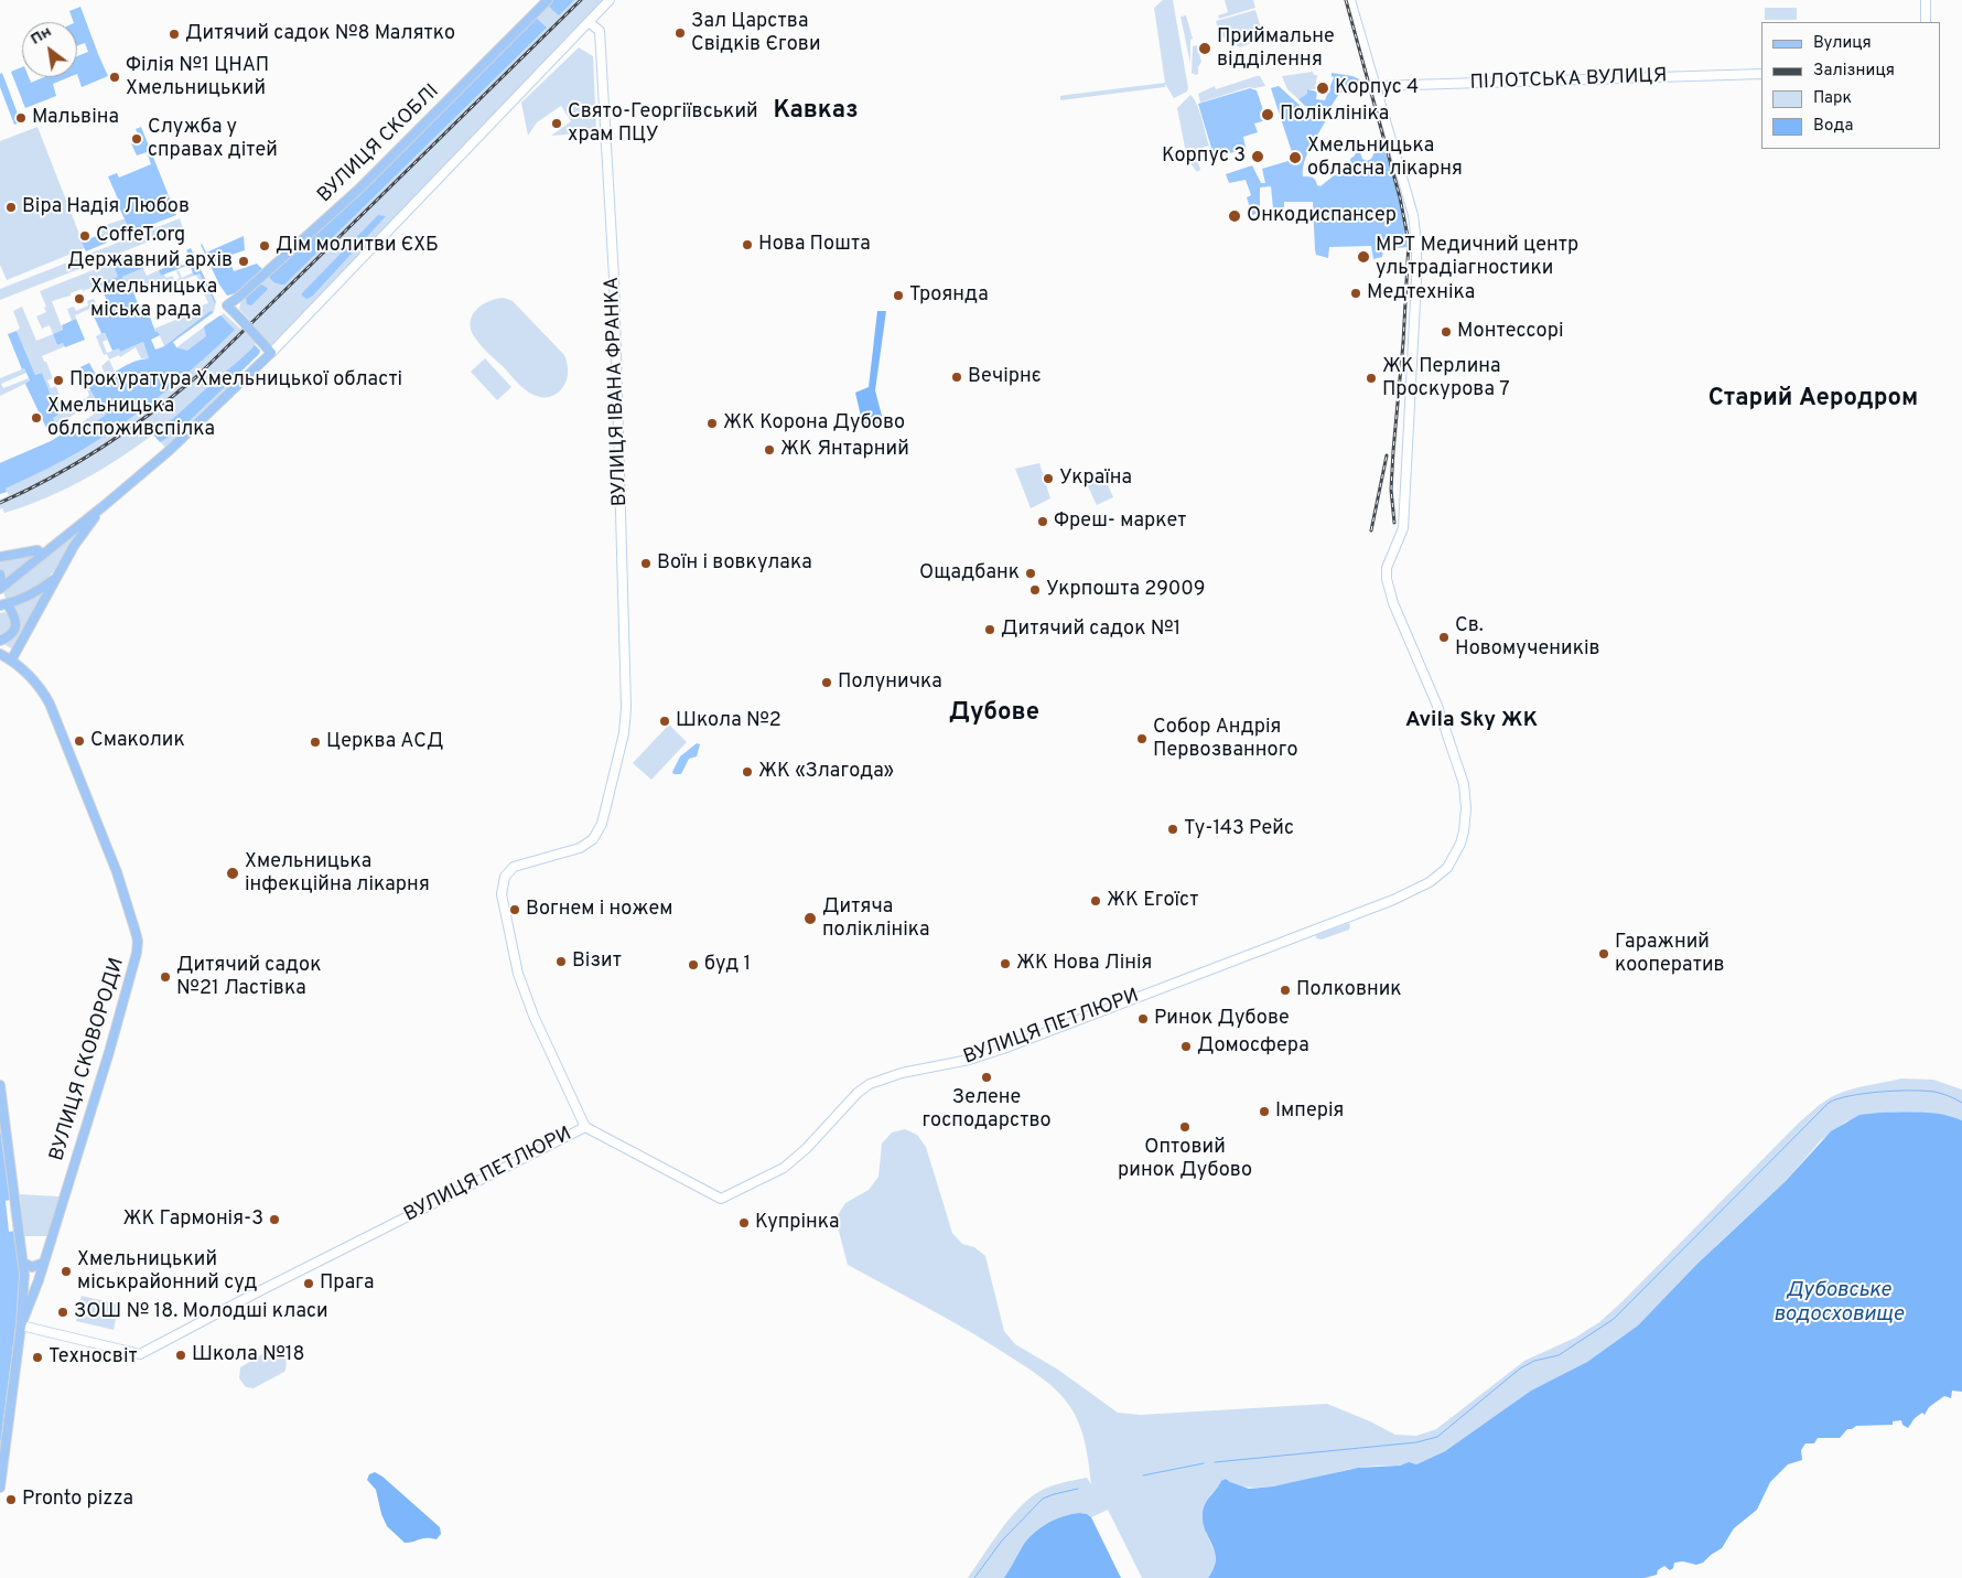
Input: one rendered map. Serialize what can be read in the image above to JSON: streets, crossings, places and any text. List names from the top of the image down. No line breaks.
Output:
{"streets":{"main road":["ПІЛОТСЬКА ВУЛИЦЯ","ВУЛИЦЯ СКОБЛІ","ВУЛИЦЯ ІВАНА ФРАНКА","ВУЛИЦЯ ПЕТЛЮРИ","ВУЛИЦЯ СКОВОРОДИ"]},"crossings":[["ПІЛОТСЬКА ВУЛИЦЯ","ВУЛИЦЯ ПЕТЛЮРИ"],["ВУЛИЦЯ ІВАНА ФРАНКА","ВУЛИЦЯ ПЕТЛЮРИ"],["ВУЛИЦЯ ПЕТЛЮРИ","ВУЛИЦЯ СКОВОРОДИ"]],"districts":["Кавказ","Старий Аеродром","Дубове","Avila Sky ЖК"],"water":["Дубовське водосховище"],"places":["Зал Царства Свідків Єгови","Дитячий садок №8 Малятко","Приймальне відділення","Філія №1 ЦНАП Хмельницький","Корпус 4","Поліклініка","Мальвіна","Свято-Георгіївський храм ПЦУ","Служба у справах дітей","Корпус 3","Хмельницька обласна лікарня","Віра Надія Любов","Онкодиспансер","CoffeT.org","Нова Пошта","Дім молитви ЄХБ","МРТ Медичний центр ультрадіагностики","Державний архів","Медтехніка","Троянда","Хмельницька міська рада","Монтессорі","Вечірнє","ЖК Перлина Проскурова 7","Прокуратура Хмельницької області","Хмельницька облспоживспілка","ЖК Корона Дубово","ЖК Янтарний","Україна","Фреш- маркет","Воїн і вовкулака","Ощадбанк","Укрпошта 29009","Дитячий садок №1","Св. Новомучеників","Полуничка","Школа №2","Собор Андрія Первозванного","Смаколик","Церква АСД","ЖК «Злагода»","Ту-143 Рейс","Хмельницька інфекційна лікарня","ЖК Егоїст","Вогнем і ножем","Дитяча поліклініка","Гаражний кооператив","Візит","ЖК Нова Лінія","буд 1","Дитячий садок №21 Ластівка","Полковник","Ринок Дубове","Домосфера","Зелене господарство","Імперія","Оптовий ринок Дубово","ЖК Гармонія-3","Купрінка","Хмельницький міськрайонний суд","Прага","ЗОШ № 18. Молодші класи","Школа №18","Техносвіт","Pronto pizza"],"legend":["Вулиця","Залізниця","Парк","Вода"],"north":"top left"}
